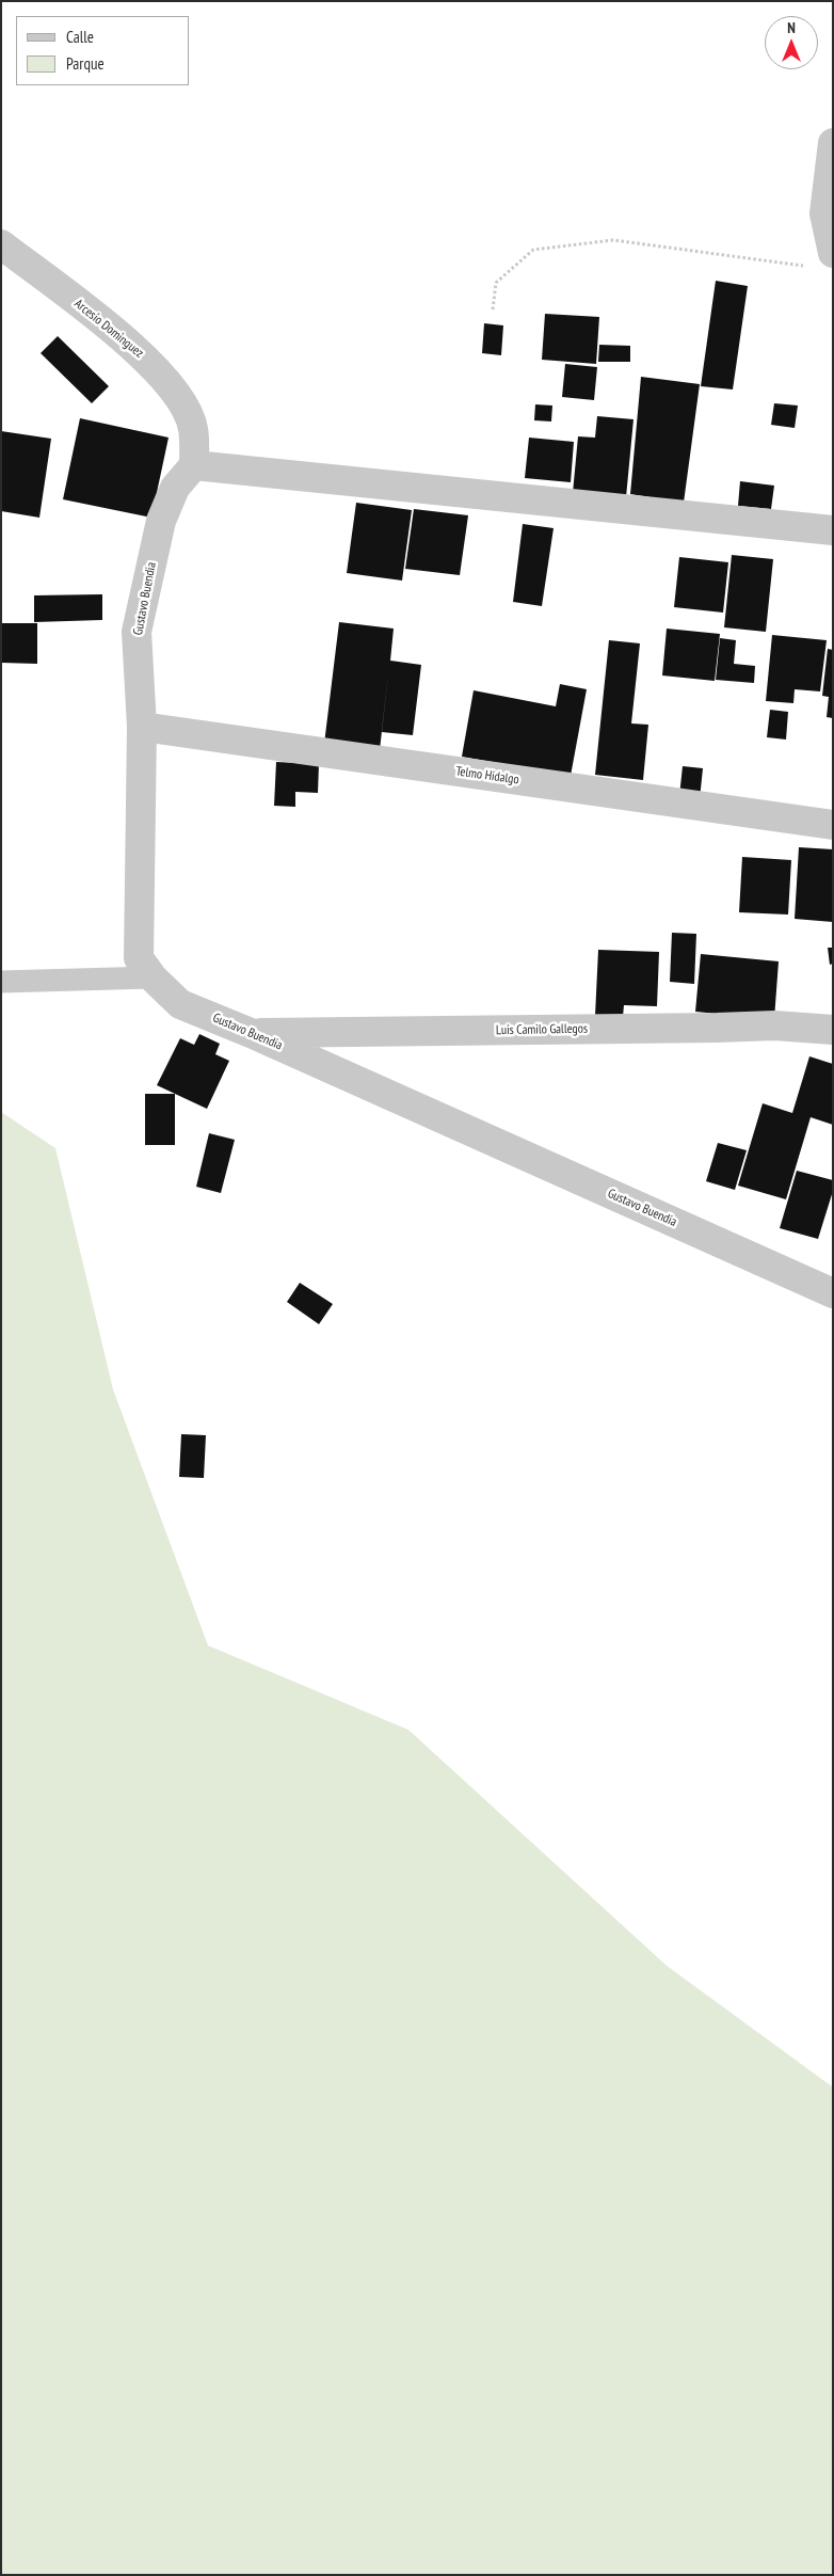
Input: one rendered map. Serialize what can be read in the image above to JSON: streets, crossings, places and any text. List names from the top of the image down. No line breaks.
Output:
{"streets":{"street":["Arcesio Dominguez","Gustavo Buendia","Telmo Hidalgo","Luis Camilo Gallegos"]},"crossings":[["Arcesio Dominguez","Gustavo Buendia"],["Gustavo Buendia","Telmo Hidalgo"],["Gustavo Buendia","Luis Camilo Gallegos"]],"legend":["Calle","Parque"],"north":"top"}
